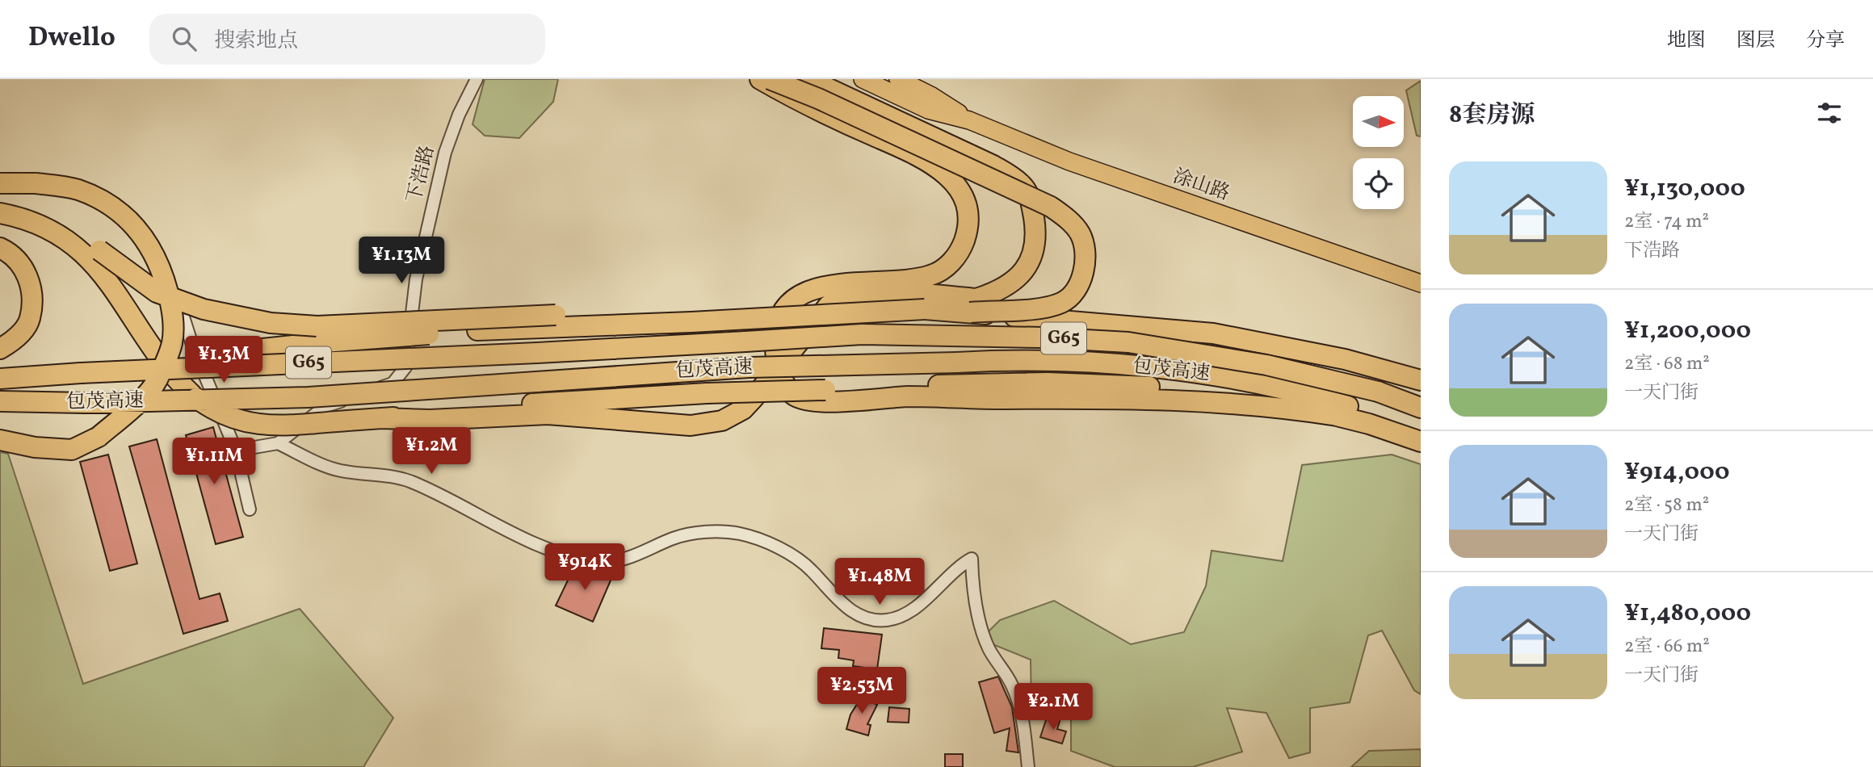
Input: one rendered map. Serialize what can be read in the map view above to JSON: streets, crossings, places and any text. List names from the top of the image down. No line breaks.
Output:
{"streets":{"highway":["G65","包茂高速"],"main road":["涂山路"],"street":["下浩路"]},"north":"right","page":{"header":"Dwello","search":"搜索地点","nav":["地图","图层","分享"],"heading":"8套房源","list":[{"name":"¥1,130,000","note":"2室 · 74 m² · 下浩路"},{"name":"¥1,200,000","note":"2室 · 68 m² · 一天门街"},{"name":"¥914,000","note":"2室 · 58 m² · 一天门街"},{"name":"¥1,480,000","note":"2室 · 66 m² · 一天门街"}],"price":["¥1.13M","¥1.3M","¥1.2M","¥1.11M","¥914K","¥1.48M","¥2.53M","¥2.1M"]}}
